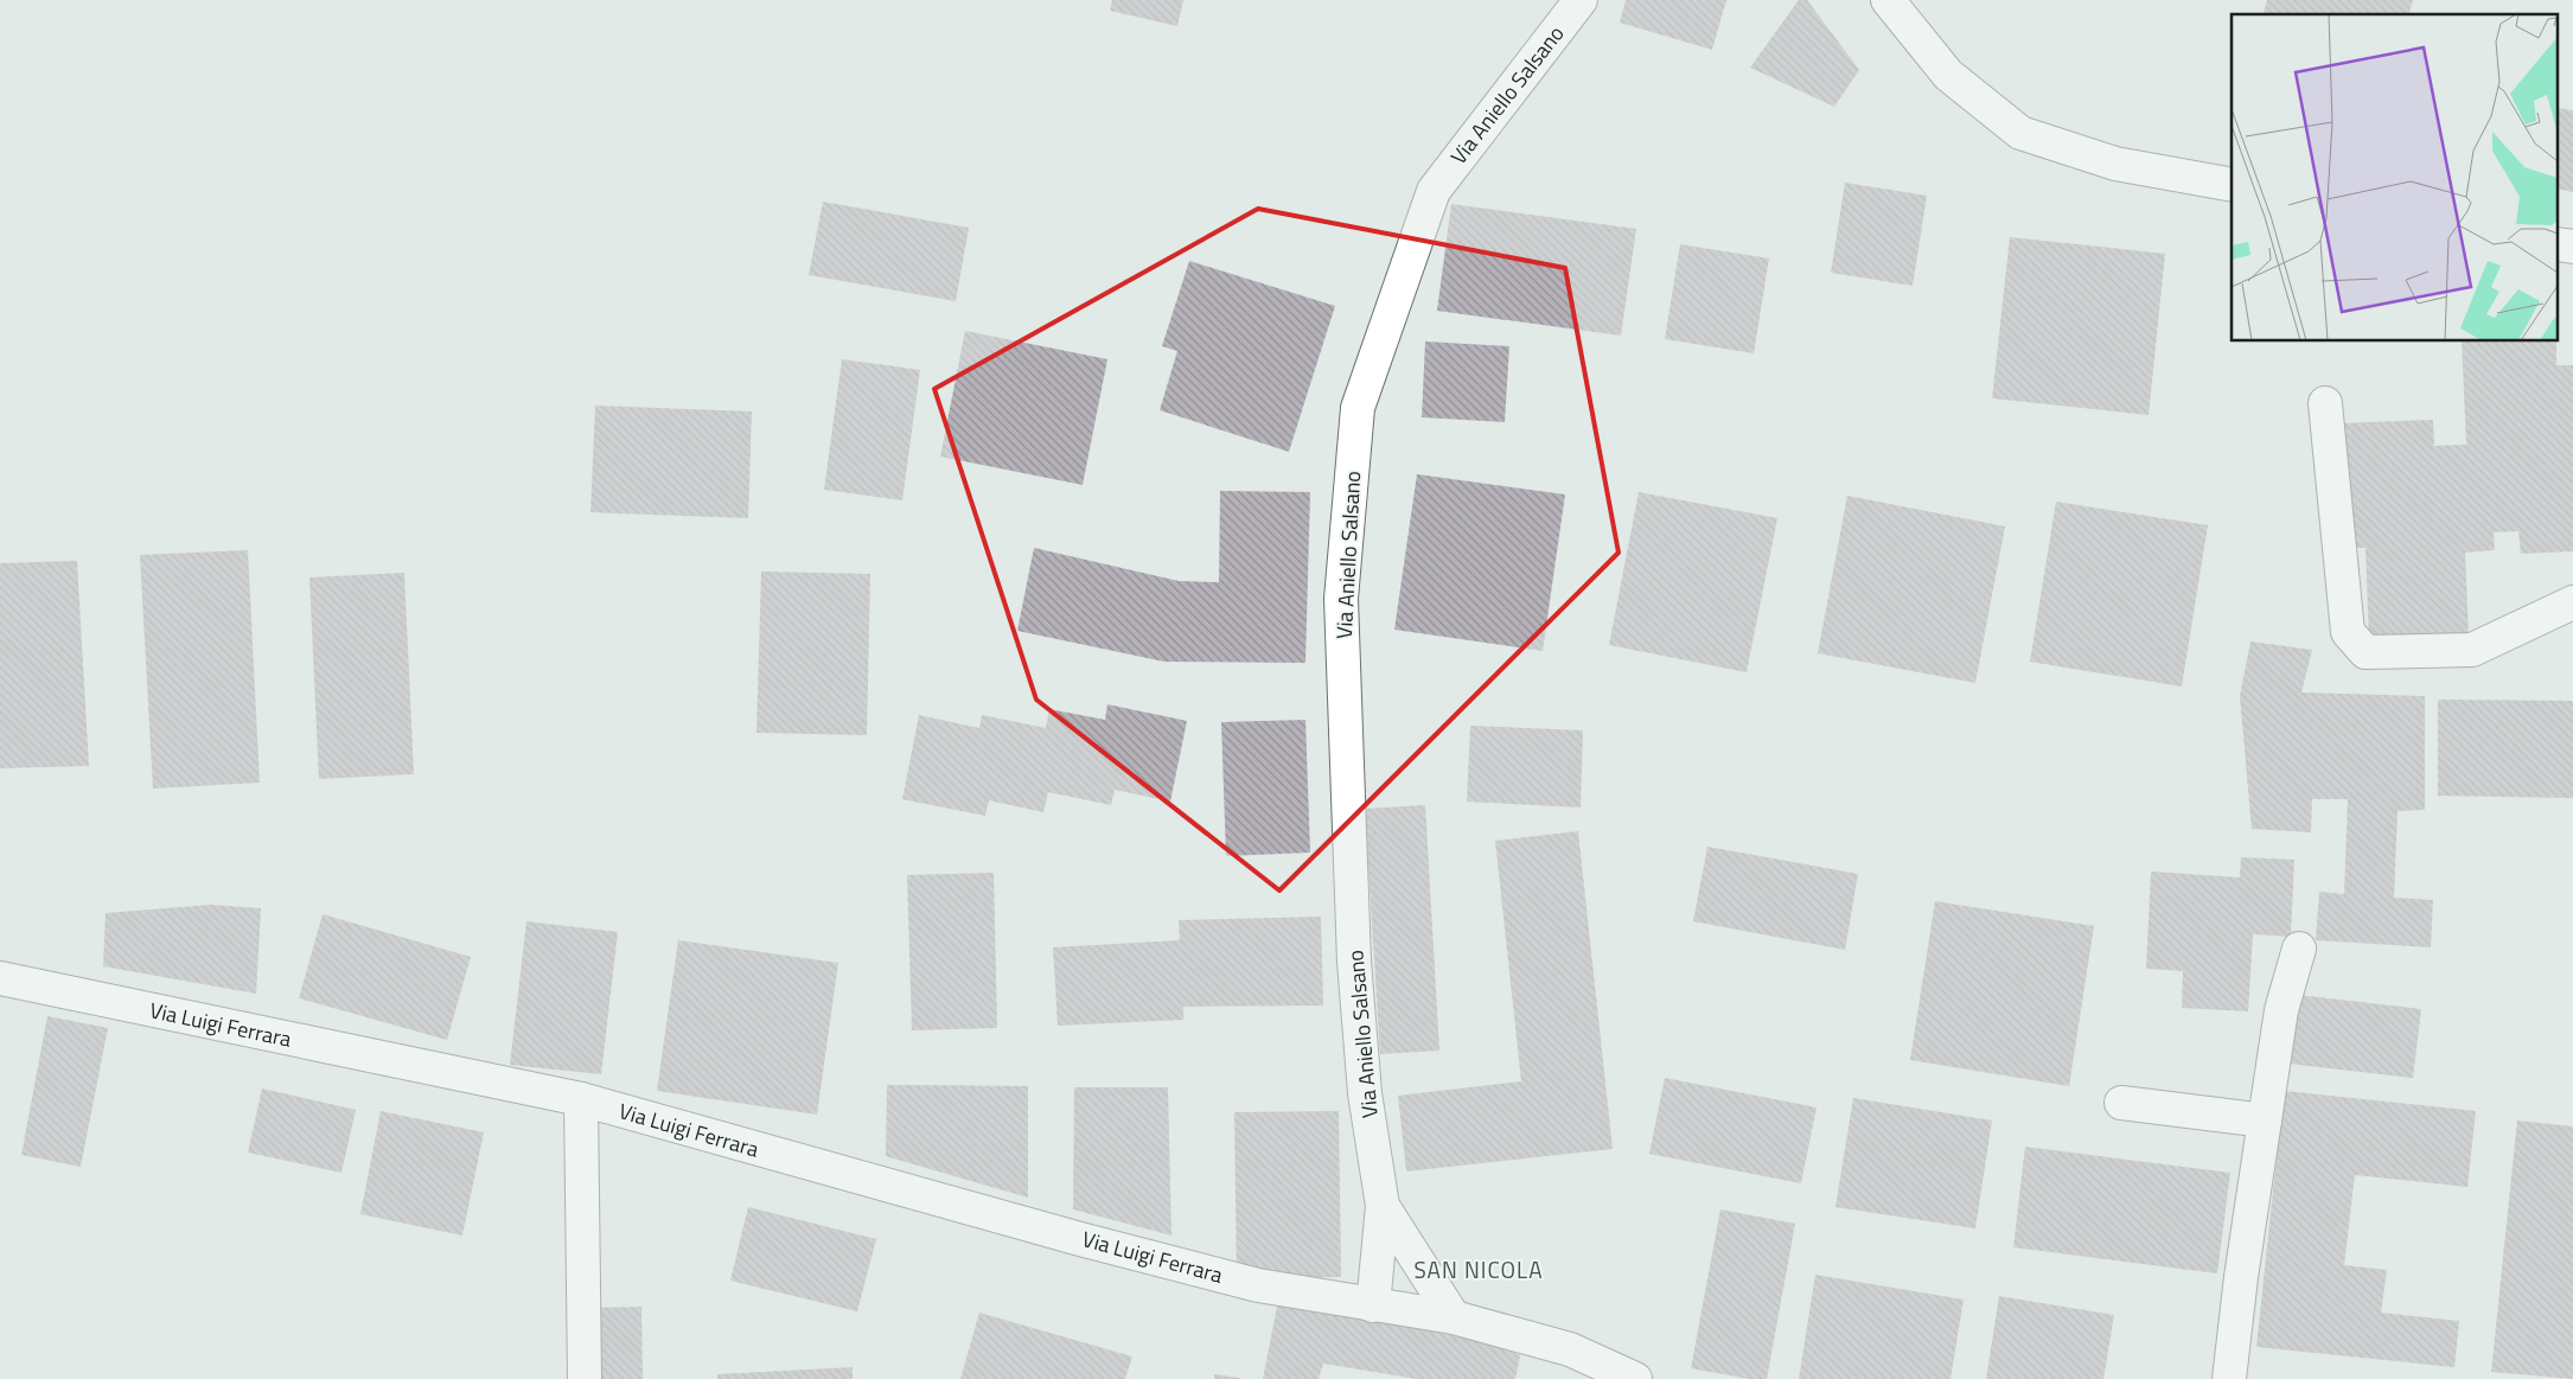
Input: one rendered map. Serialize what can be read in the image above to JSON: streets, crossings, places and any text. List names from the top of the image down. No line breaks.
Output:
{"streets":{"street":["Via Aniello Salsano","Via Luigi Ferrara"]},"crossings":[["Via Aniello Salsano","Via Luigi Ferrara"]],"districts":["SAN NICOLA"]}
